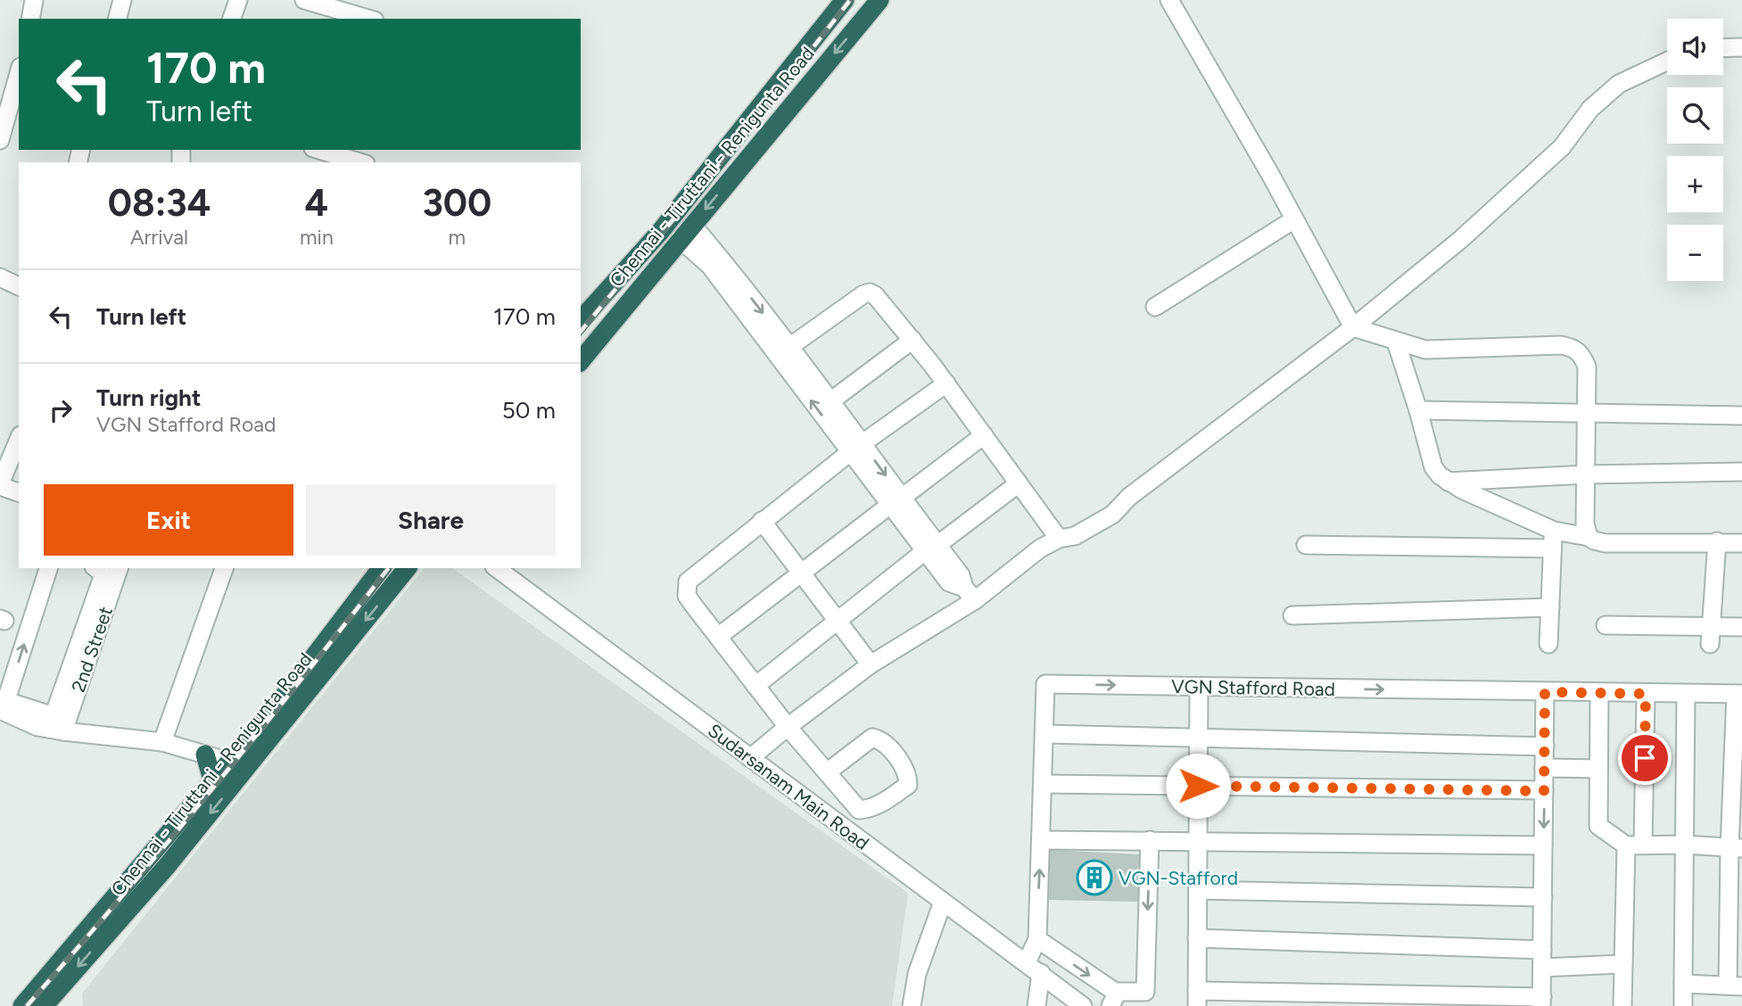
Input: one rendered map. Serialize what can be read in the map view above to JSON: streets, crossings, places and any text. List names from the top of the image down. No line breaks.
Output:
{"streets":{"highway":["Chennai - Tiruttani - Renigunta Road"],"street":["2nd Street","VGN Stafford Road","Sudarsanam Main Road"]},"crossings":[["VGN Stafford Road","Sudarsanam Main Road"]],"places":{"building":["VGN-Stafford"]},"page":{"map_buttons":["+","−"],"turn":["170 m","Turn left"],"eta":["08:34","Arrival","4","min","300","m"],"list":[{"name":"Turn left","value":"170 m"},{"name":"Turn right","note":"VGN Stafford Road","value":"50 m"}],"buttons":["Exit","Share"]}}
